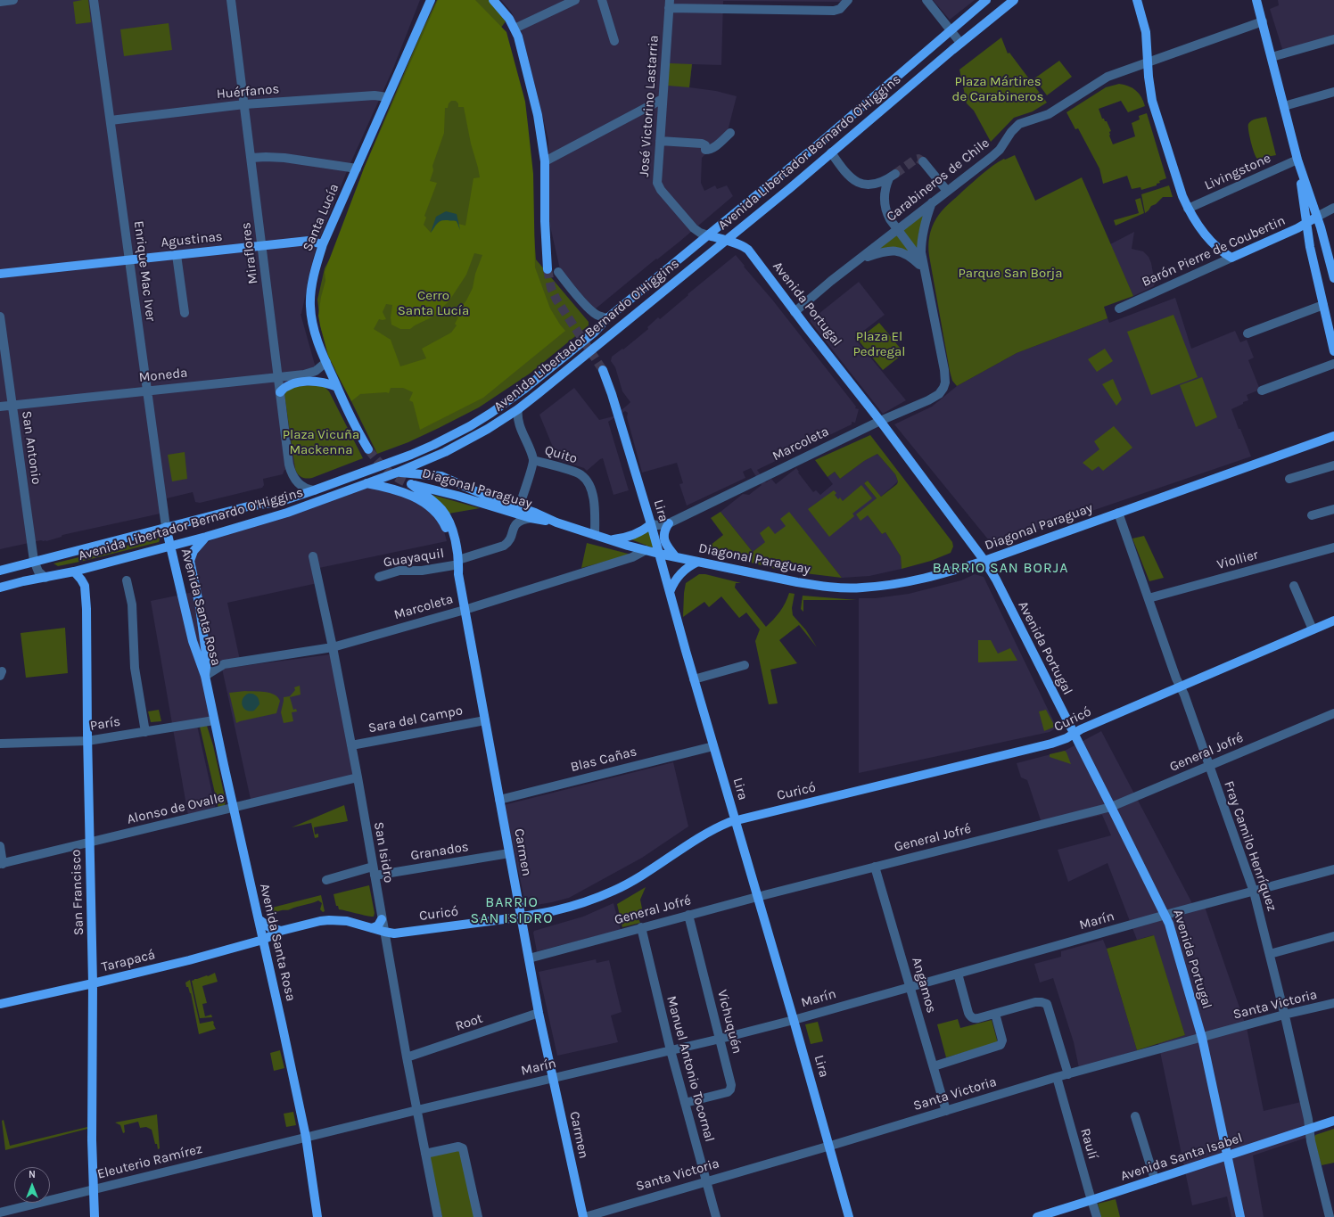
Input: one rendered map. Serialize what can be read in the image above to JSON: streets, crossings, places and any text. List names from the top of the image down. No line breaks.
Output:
{"streets":{"main road":["Avenida Libertador Bernardo O'Higgins","Santa Lucía","Agustinas","Barón Pierre de Coubertin","Enrique Mac Iver","Avenida Portugal","Diagonal Paraguay","Lira","Avenida Santa Rosa","Curicó","Carmen","San Francisco","Tarapacá","Avenida Santa Isabel"],"street":["Huérfanos","José Victorino Lastarria","Livingstone","Carabineros de Chile","Miraflores","Moneda","Marcoleta","San Antonio","Quito","Guayaquil","Viollier","Sara del Campo","París","General Jofré","Blas Cañas","Alonso de Ovalle","Fray Camilo Henríquez","Granados","San Isidro","Marín","Angamos","Santa Victoria","Vichuquén","Root","Manuel Antonio Tocornal","Raulí","Eleuterio Ramírez"]},"crossings":[["Huérfanos","Santa Lucía"],["Huérfanos","Miraflores"],["Huérfanos","Enrique Mac Iver"],["José Victorino Lastarria","Avenida Libertador Bernardo O'Higgins"],["José Victorino Lastarria","Avenida Portugal"],["Avenida Libertador Bernardo O'Higgins","Miraflores"],["Avenida Libertador Bernardo O'Higgins","Enrique Mac Iver"],["Avenida Libertador Bernardo O'Higgins","Avenida Portugal"],["Avenida Libertador Bernardo O'Higgins","San Antonio"],["Avenida Libertador Bernardo O'Higgins","Diagonal Paraguay"],["Avenida Libertador Bernardo O'Higgins","Avenida Santa Rosa"],["Avenida Libertador Bernardo O'Higgins","Carmen"],["Avenida Libertador Bernardo O'Higgins","San Francisco"],["Carabineros de Chile","Avenida Portugal"],["Carabineros de Chile","Marcoleta"],["Santa Lucía","Agustinas"],["Santa Lucía","Moneda"],["Agustinas","Miraflores"],["Agustinas","Enrique Mac Iver"],["Miraflores","Moneda"],["Enrique Mac Iver","Moneda"],["Enrique Mac Iver","Avenida Santa Rosa"],["Avenida Portugal","Marcoleta"],["Avenida Portugal","Diagonal Paraguay"],["Avenida Portugal","Curicó"],["Avenida Portugal","General Jofré"],["Avenida Portugal","Marín"],["Avenida Portugal","Santa Victoria"],["Avenida Portugal","Avenida Santa Isabel"],["Moneda","San Antonio"],["Marcoleta","Diagonal Paraguay"],["Marcoleta","Lira"],["Marcoleta","Avenida Santa Rosa"],["Marcoleta","San Isidro"],["Marcoleta","Carmen"],["Quito","Diagonal Paraguay"],["Diagonal Paraguay","Lira"],["Diagonal Paraguay","Guayaquil"],["Diagonal Paraguay","Fray Camilo Henríquez"],["Diagonal Paraguay","Carmen"],["Lira","Curicó"],["Lira","General Jofré"],["Lira","Blas Cañas"],["Lira","Marín"],["Lira","Santa Victoria"],["Guayaquil","Carmen"],["Viollier","Fray Camilo Henríquez"],["Avenida Santa Rosa","Curicó"],["Avenida Santa Rosa","París"],["Avenida Santa Rosa","Alonso de Ovalle"],["Avenida Santa Rosa","Marín"],["Avenida Santa Rosa","Tarapacá"],["Avenida Santa Rosa","Eleuterio Ramírez"],["Sara del Campo","San Isidro"],["Sara del Campo","Carmen"],["Curicó","Fray Camilo Henríquez"],["Curicó","San Isidro"],["Curicó","Carmen"],["Curicó","Tarapacá"],["París","San Francisco"],["General Jofré","Fray Camilo Henríquez"],["General Jofré","Carmen"],["General Jofré","Angamos"],["General Jofré","Vichuquén"],["General Jofré","Manuel Antonio Tocornal"],["Blas Cañas","Carmen"],["Alonso de Ovalle","San Isidro"],["Alonso de Ovalle","San Francisco"],["Fray Camilo Henríquez","Marín"],["Fray Camilo Henríquez","Santa Victoria"],["Fray Camilo Henríquez","Avenida Santa Isabel"],["Granados","San Isidro"],["Granados","Carmen"],["San Isidro","Marín"],["San Isidro","Root"],["Carmen","Marín"],["Carmen","Santa Victoria"],["Carmen","Root"],["San Francisco","Tarapacá"],["San Francisco","Eleuterio Ramírez"],["Marín","Angamos"],["Marín","Vichuquén"],["Marín","Manuel Antonio Tocornal"],["Marín","Eleuterio Ramírez"],["Angamos","Santa Victoria"],["Santa Victoria","Manuel Antonio Tocornal"],["Santa Victoria","Raulí"],["Vichuquén","Manuel Antonio Tocornal"],["Raulí","Avenida Santa Isabel"]],"districts":["BARRIO SAN BORJA","BARRIO SAN ISIDRO"],"parks":["Plaza Mártires de Carabineros","Parque San Borja","Cerro Santa Lucía","Plaza El Pedregal","Plaza Vicuña Mackenna"],"north":"top"}
